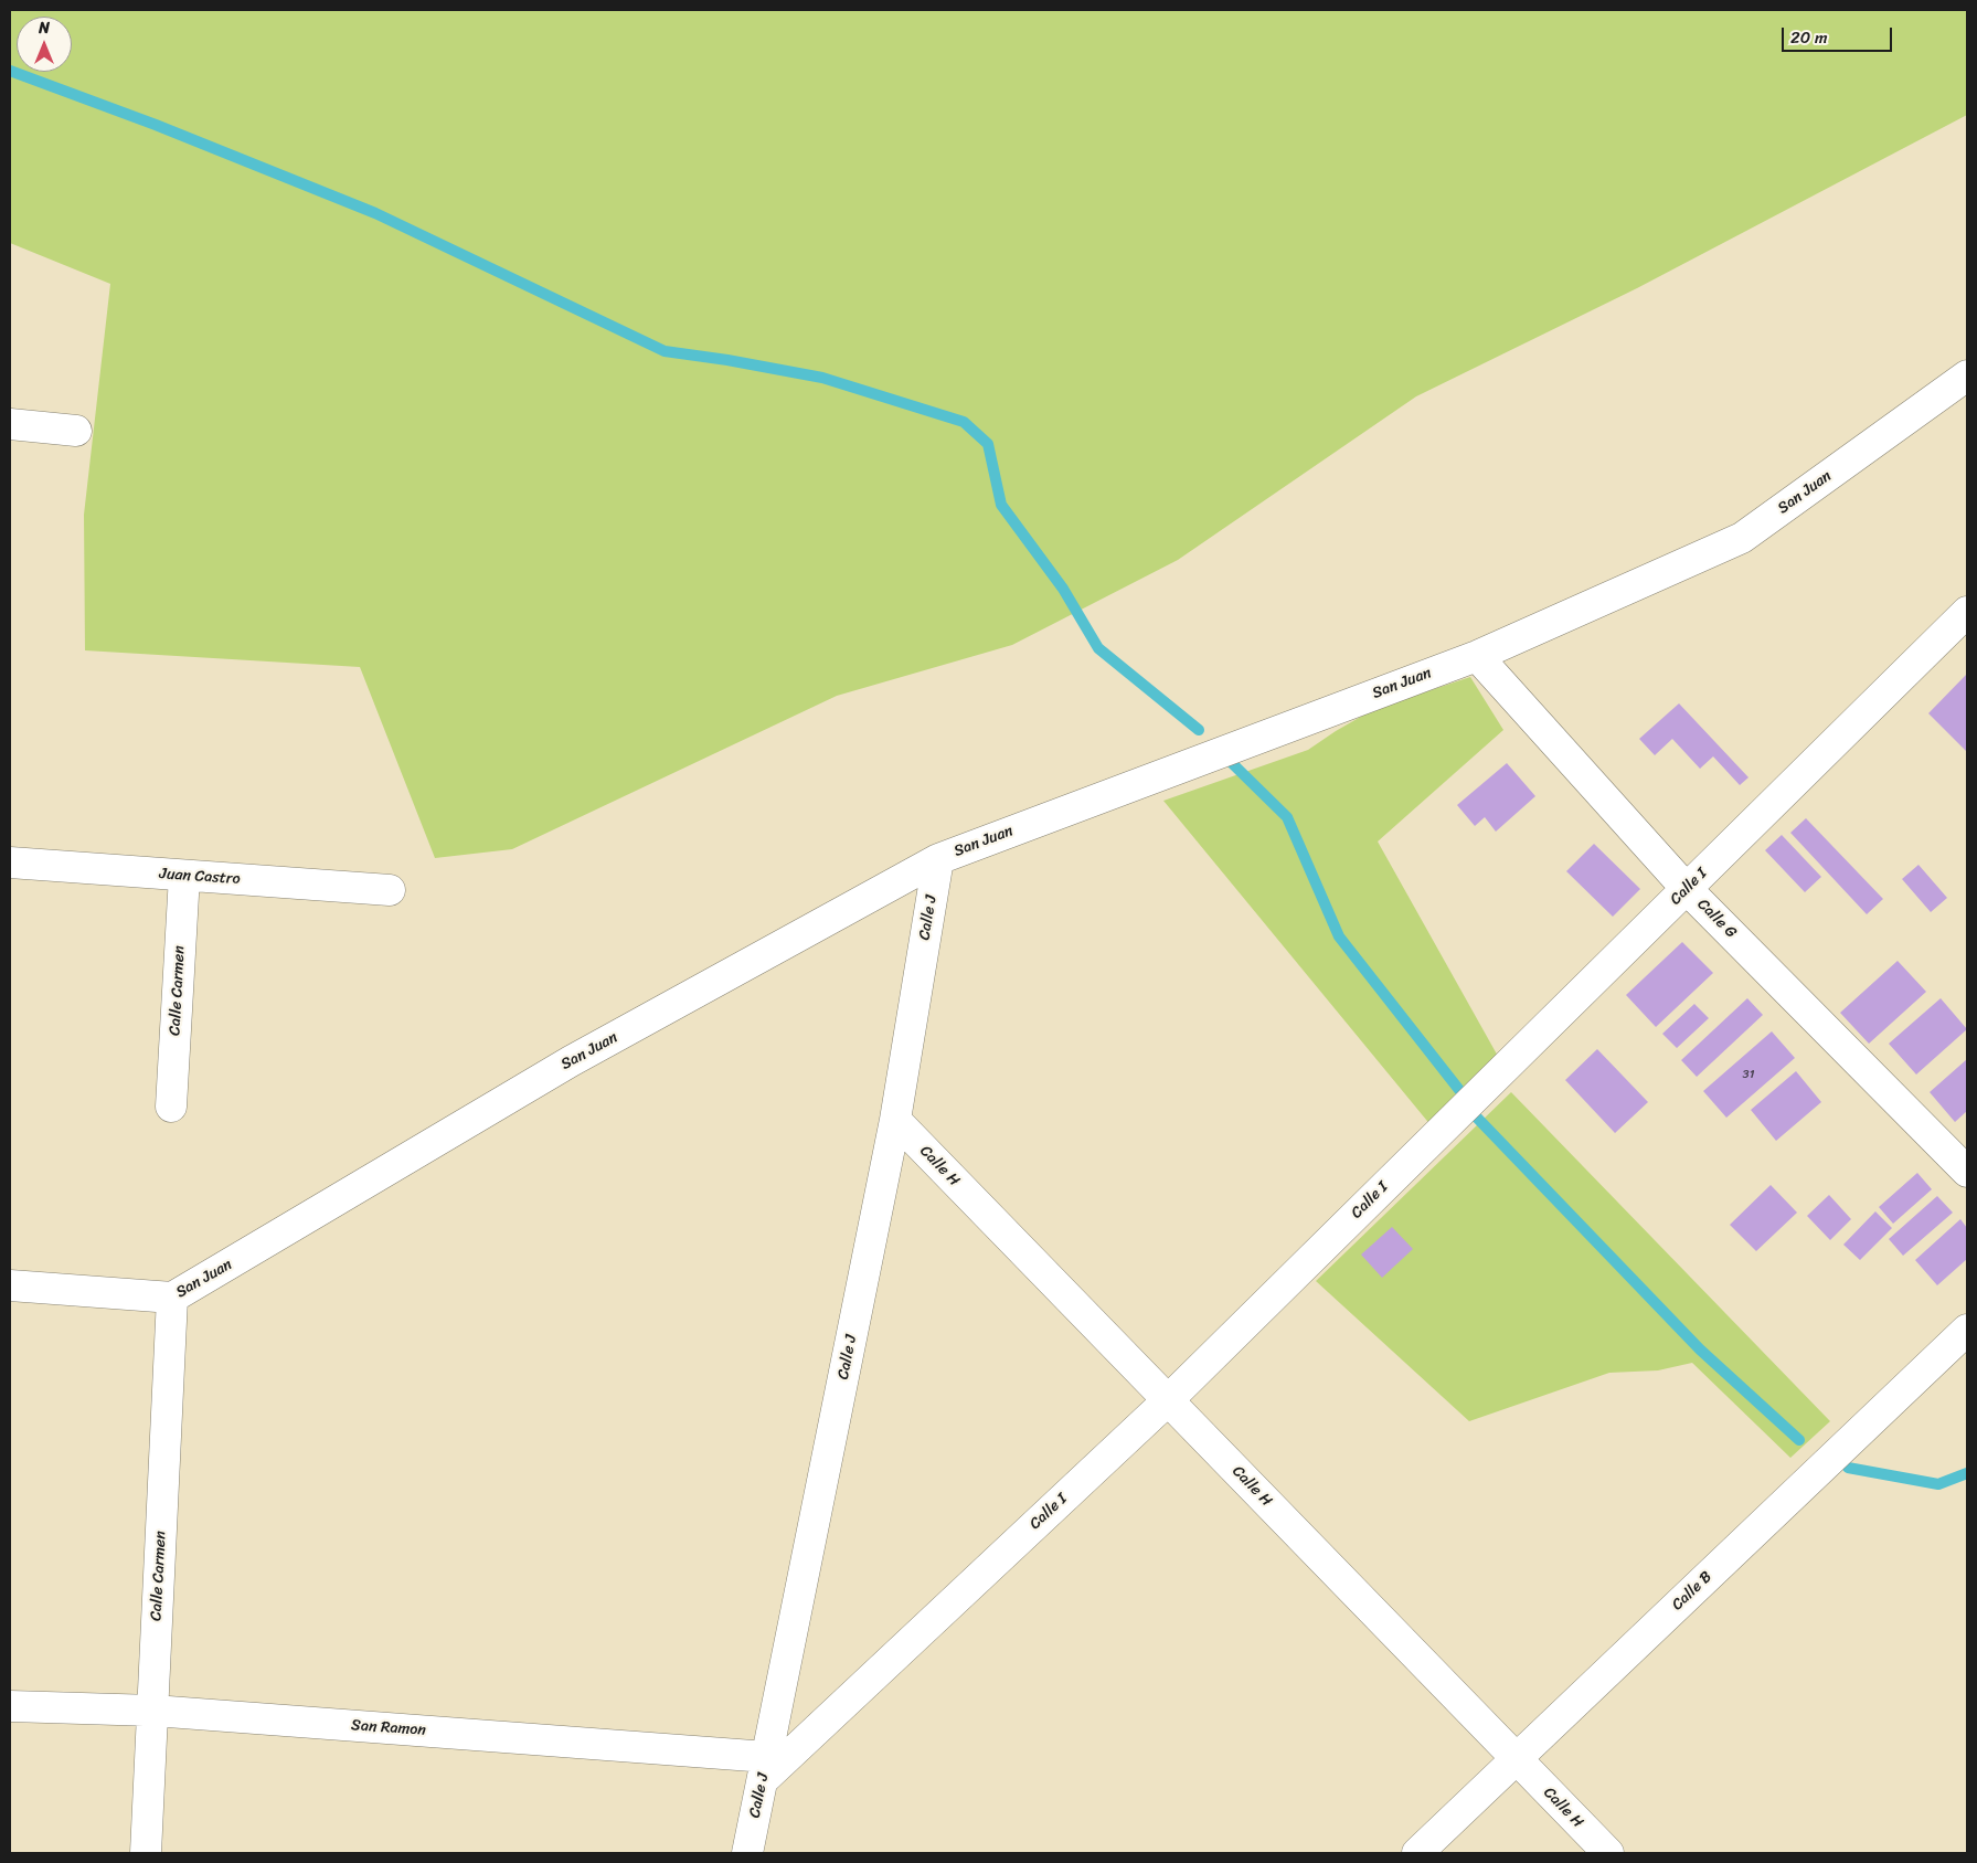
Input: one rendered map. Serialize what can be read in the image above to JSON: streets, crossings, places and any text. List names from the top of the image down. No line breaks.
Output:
{"streets":{"street":["San Juan","Juan Castro","Calle I","Calle J","Calle G","Calle Carmen","Calle H","Calle B","San Ramon"]},"crossings":[["San Juan","Calle J"],["San Juan","Calle G"],["San Juan","Calle Carmen"],["Juan Castro","Calle Carmen"],["Calle I","Calle J"],["Calle I","Calle G"],["Calle I","Calle H"],["Calle I","San Ramon"],["Calle J","Calle H"],["Calle J","San Ramon"],["Calle Carmen","San Ramon"],["Calle H","Calle B"]],"house_numbers":["31"],"scale_bar":"20 m","north":"top"}
